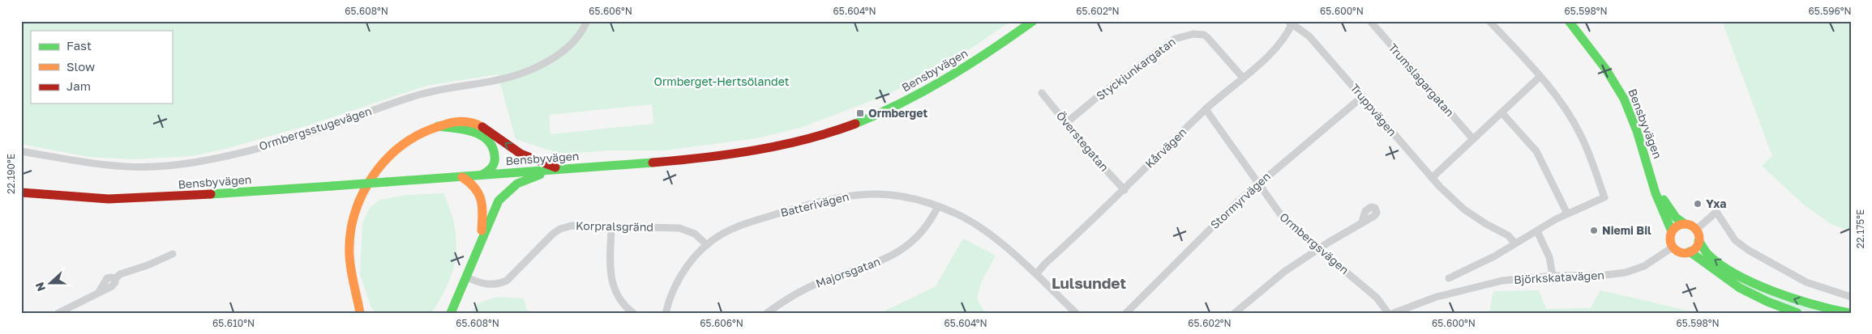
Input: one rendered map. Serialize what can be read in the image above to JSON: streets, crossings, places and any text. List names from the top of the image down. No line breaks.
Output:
{"streets":{"main road":["Bensbyvägen"],"street":["Styckjunkargatan","Trumslagargatan","Truppvägen","Ormbergsstugevägen","Överstegatan","Kårvägen","Stormyrvägen","Batterivägen","Korpralsgränd","Ormbergsvägen","Majorsgatan","Björkskatavägen"]},"crossings":[["Styckjunkargatan","Överstegatan"],["Styckjunkargatan","Kårvägen"],["Bensbyvägen","Björkskatavägen"],["Truppvägen","Kårvägen"],["Truppvägen","Stormyrvägen"],["Överstegatan","Kårvägen"],["Kårvägen","Batterivägen"],["Kårvägen","Ormbergsvägen"],["Stormyrvägen","Ormbergsvägen"],["Batterivägen","Korpralsgränd"],["Batterivägen","Majorsgatan"]],"districts":["Lulsundet"],"parks":["Ormberget-Hertsölandet"],"places":{"transit":["Ormberget"],"other":["Yxa","Niemi Bil"]},"legend":["Fast","Slow","Jam"],"north":"left","coordinates":["65.608°N","65.606°N","65.604°N","65.602°N","65.600°N","65.598°N","65.596°N","22.190°E","22.175°E","65.610°N"]}
